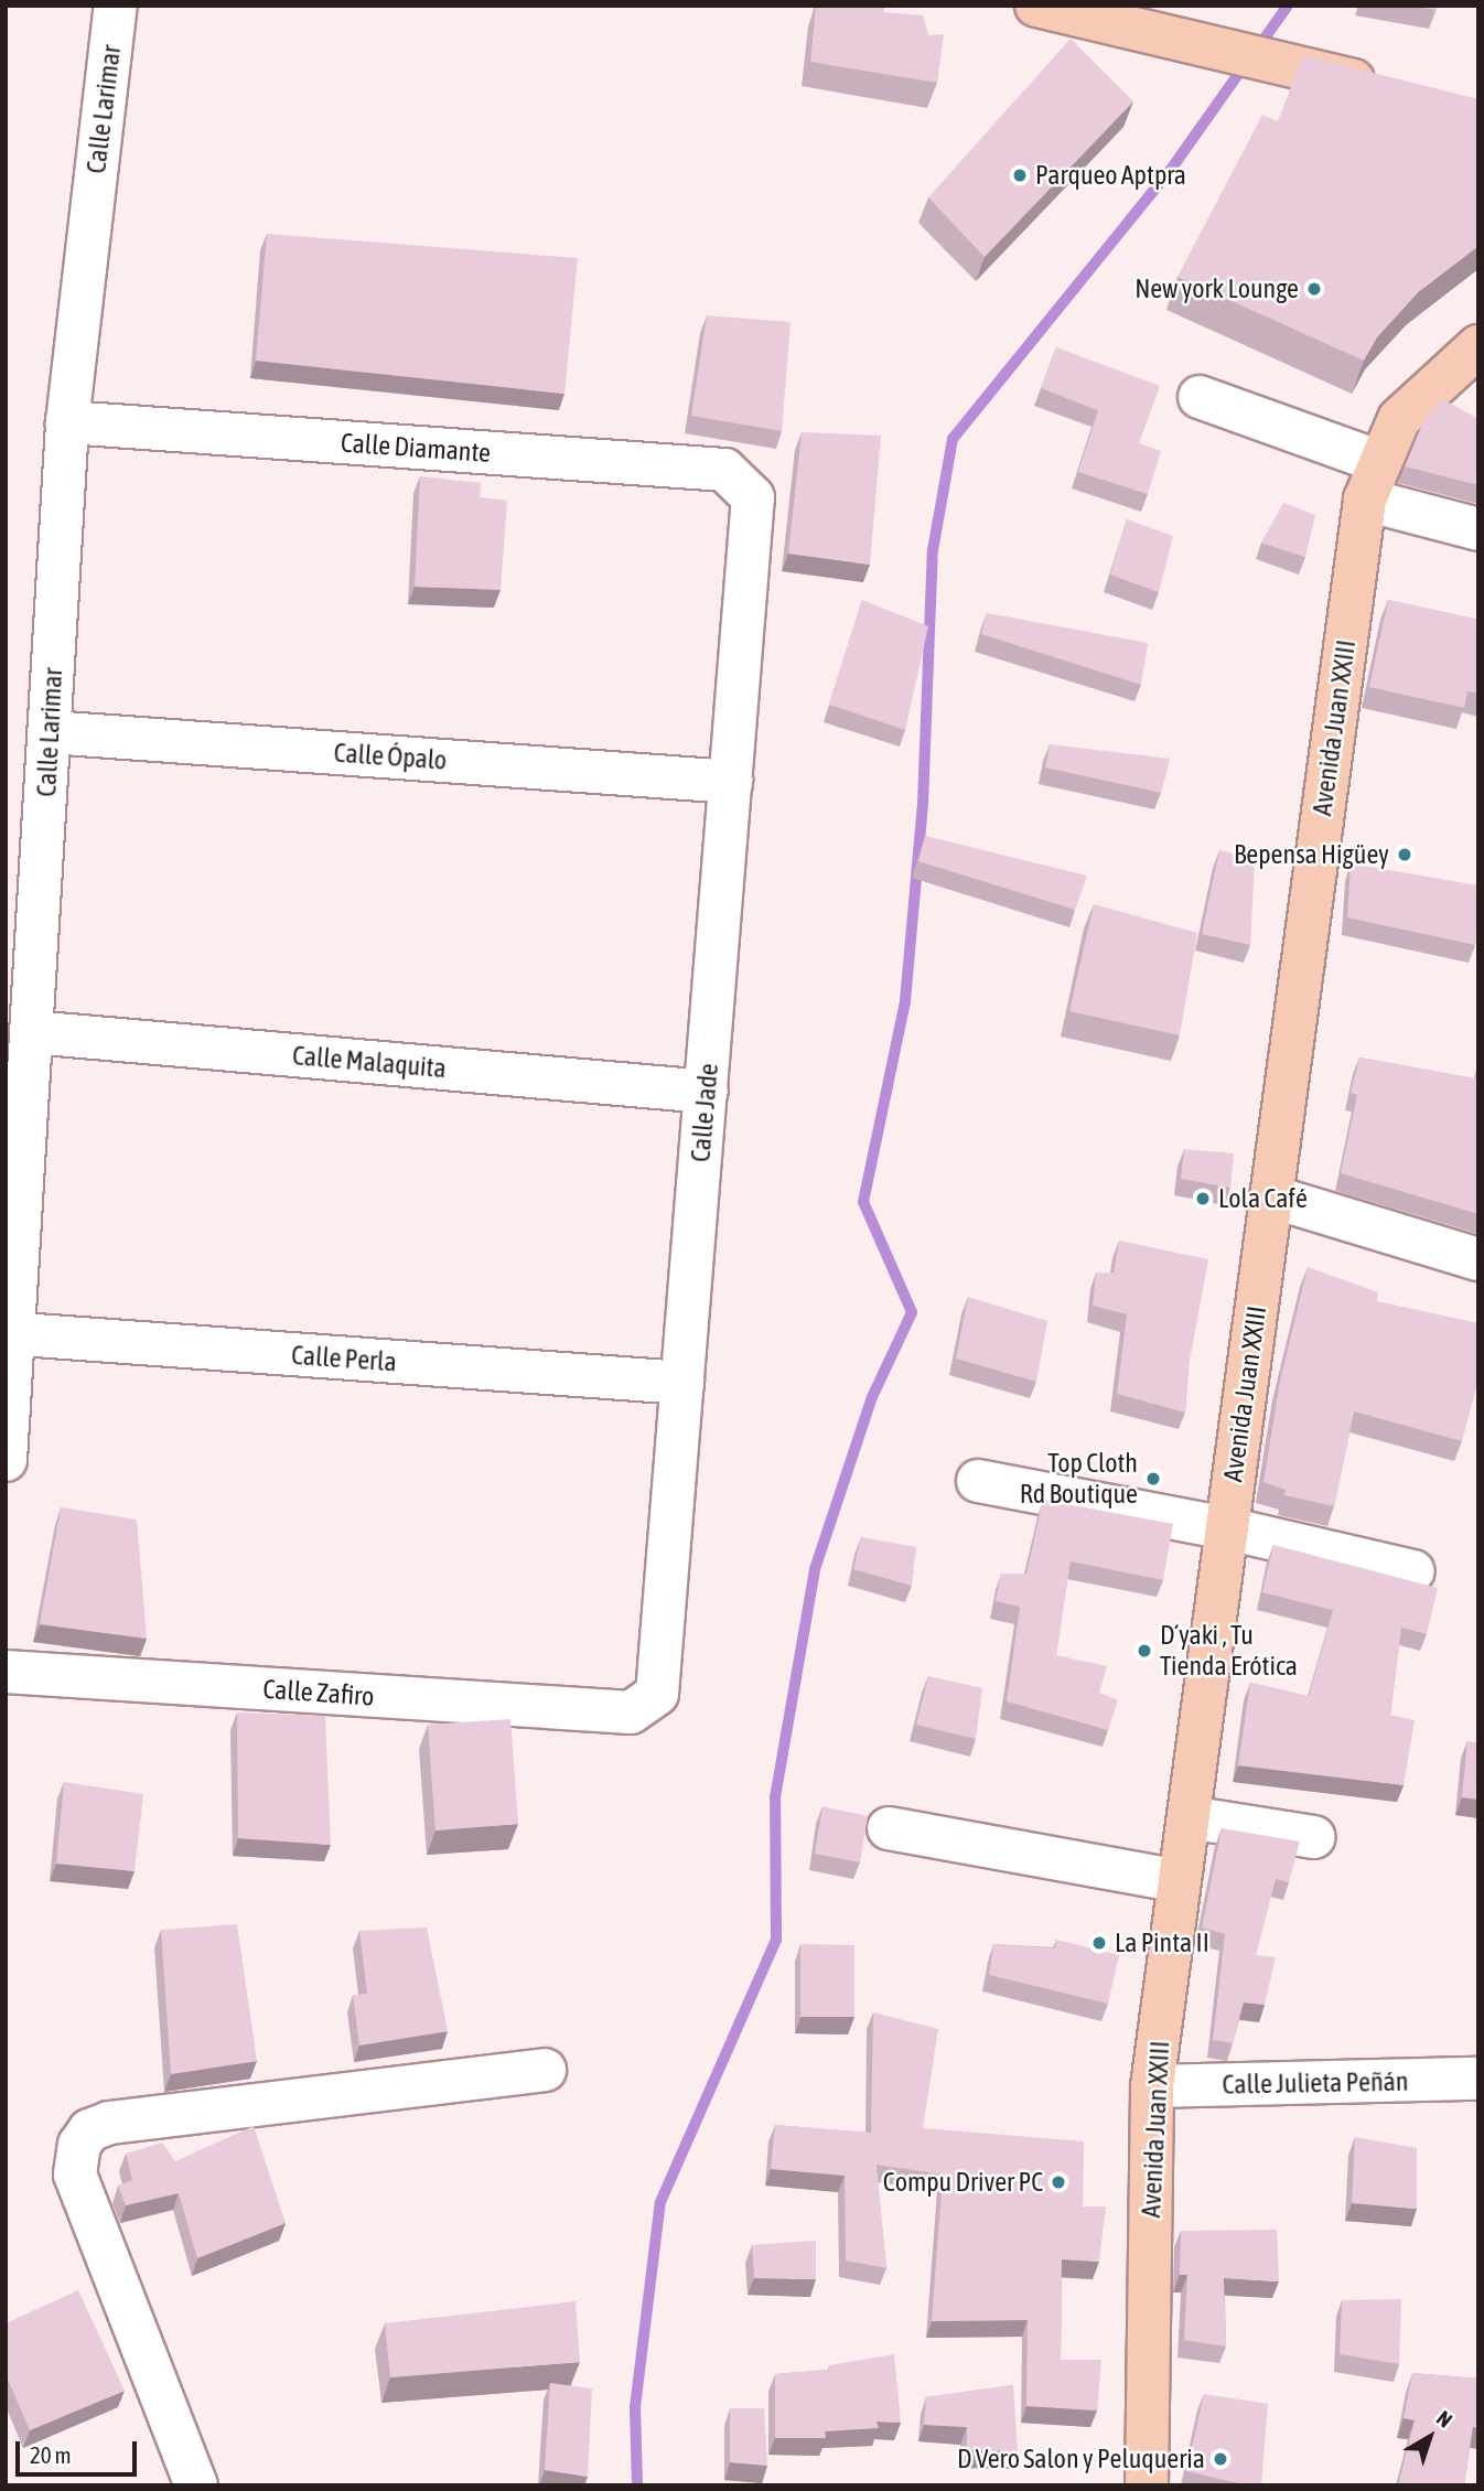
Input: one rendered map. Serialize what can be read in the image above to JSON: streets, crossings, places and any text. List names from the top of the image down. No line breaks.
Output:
{"streets":{"main road":["Avenida Juan XXIII"],"street":["Calle Larimar","Calle Diamante","Calle Ópalo","Calle Malaquita","Calle Jade","Calle Perla","Calle Zafiro","Calle Julieta Peñán"]},"crossings":[["Calle Larimar","Calle Diamante"],["Calle Larimar","Calle Ópalo"],["Calle Larimar","Calle Malaquita"],["Calle Larimar","Calle Perla"],["Calle Diamante","Calle Jade"],["Avenida Juan XXIII","Calle Julieta Peñán"],["Calle Ópalo","Calle Jade"],["Calle Malaquita","Calle Jade"],["Calle Jade","Calle Perla"],["Calle Jade","Calle Zafiro"]],"places":["Parqueo Aptpra","New york Lounge","Bepensa Higüey","Lola Café","Top Cloth Rd Boutique","D´yaki , Tu Tienda Erótica","La Pinta II","Compu Driver PC","D Vero Salon y Peluqueria"],"scale_bar":"20 m","north":"top right"}
